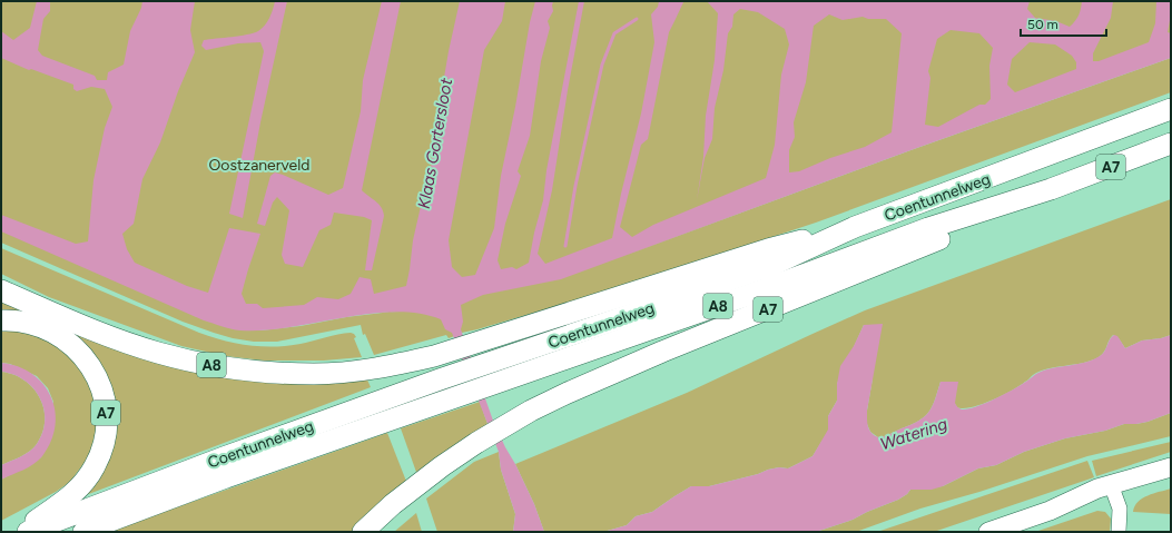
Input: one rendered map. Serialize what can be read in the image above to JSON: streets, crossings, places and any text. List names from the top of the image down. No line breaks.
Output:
{"streets":{"highway":["A7","Coentunnelweg","A8"]},"crossings":[["A7","Coentunnelweg"],["Coentunnelweg","A8"]],"water":["Klaas Gortersloot","Watering"],"parks":["Oostzanerveld"],"scale_bar":"50 m"}
